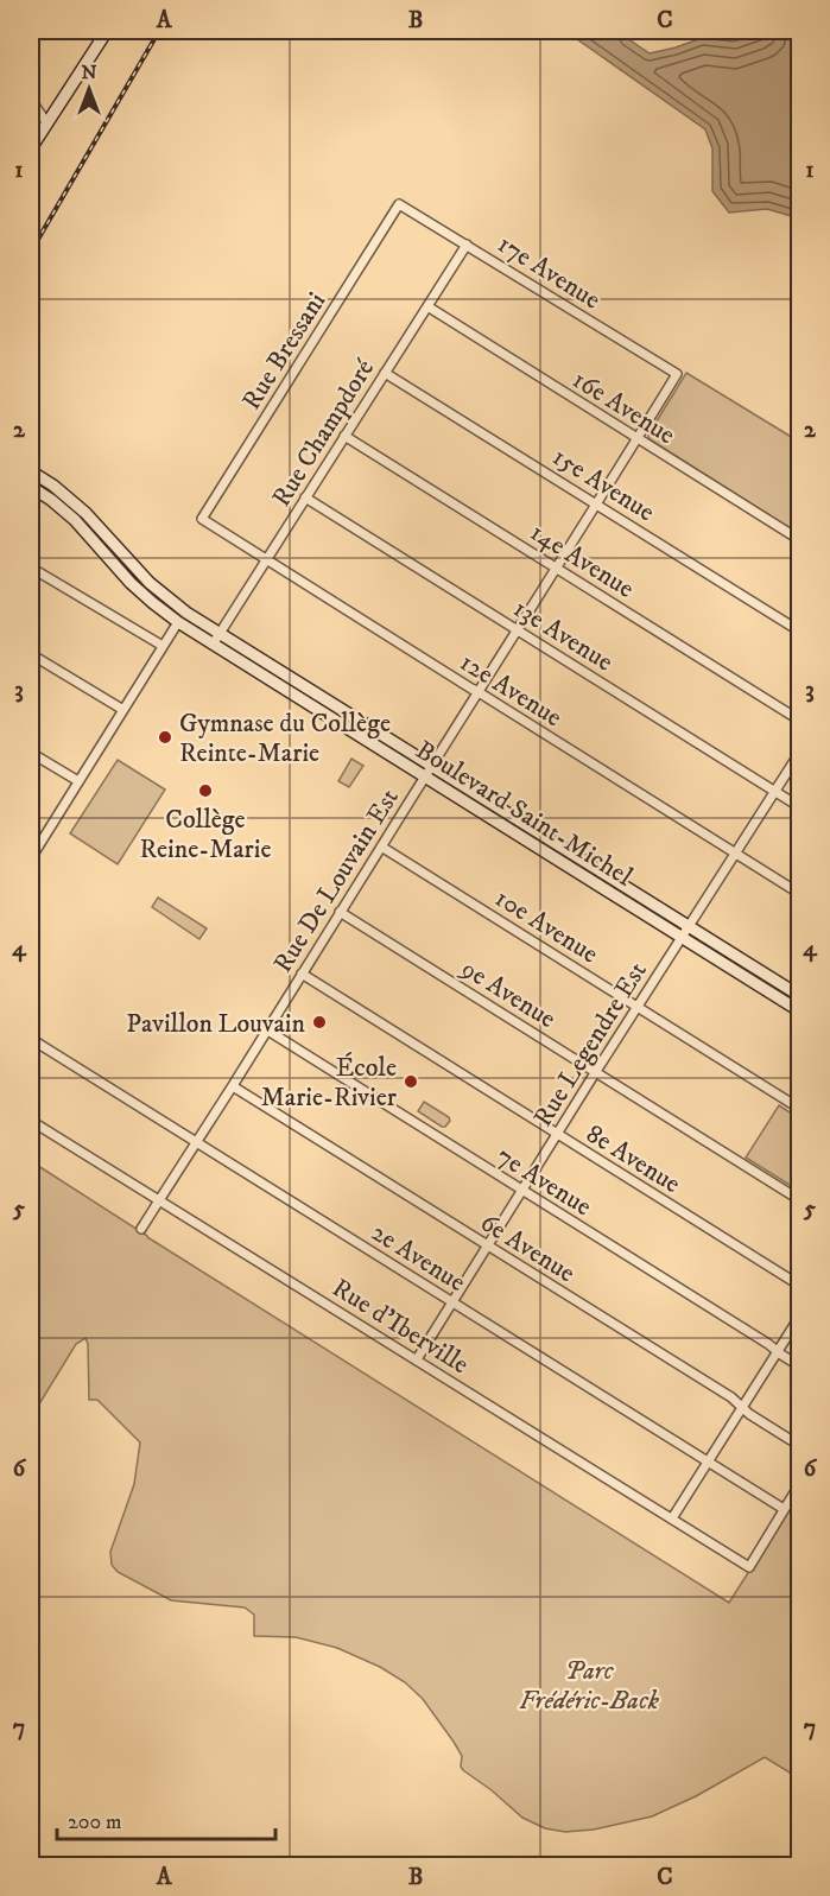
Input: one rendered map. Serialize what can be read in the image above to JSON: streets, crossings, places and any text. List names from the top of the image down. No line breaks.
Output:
{"streets":{"main road":["Boulevard Saint-Michel"],"street":["17e Avenue","Rue Bressani","16e Avenue","Rue Champdoré","15e Avenue","14e Avenue","13e Avenue","12e Avenue","Rue De Louvain Est","10e Avenue","9e Avenue","Rue Legendre Est","8e Avenue","7e Avenue","6e Avenue","2e Avenue","Rue d'Iberville"]},"crossings":[["17e Avenue","Rue Bressani"],["17e Avenue","Rue Champdoré"],["17e Avenue","Rue De Louvain Est"],["Rue Bressani","12e Avenue"],["16e Avenue","Rue Champdoré"],["16e Avenue","Rue De Louvain Est"],["Rue Champdoré","15e Avenue"],["Rue Champdoré","14e Avenue"],["Rue Champdoré","13e Avenue"],["Rue Champdoré","12e Avenue"],["Rue Champdoré","Boulevard Saint-Michel"],["15e Avenue","Rue De Louvain Est"],["14e Avenue","Rue De Louvain Est"],["13e Avenue","Rue De Louvain Est"],["13e Avenue","Rue Legendre Est"],["12e Avenue","Rue De Louvain Est"],["12e Avenue","Rue Legendre Est"],["Boulevard Saint-Michel","Rue De Louvain Est"],["Boulevard Saint-Michel","Rue Legendre Est"],["Rue De Louvain Est","10e Avenue"],["Rue De Louvain Est","9e Avenue"],["Rue De Louvain Est","8e Avenue"],["Rue De Louvain Est","7e Avenue"],["Rue De Louvain Est","6e Avenue"],["Rue De Louvain Est","2e Avenue"],["Rue De Louvain Est","Rue d'Iberville"],["10e Avenue","Rue Legendre Est"],["9e Avenue","Rue Legendre Est"],["Rue Legendre Est","8e Avenue"],["Rue Legendre Est","7e Avenue"],["Rue Legendre Est","6e Avenue"],["Rue Legendre Est","2e Avenue"],["Rue Legendre Est","Rue d'Iberville"],["2e Avenue","Rue d'Iberville"]],"parks":["Parc Frédéric-Back"],"places":["Gymnase du Collège Reinte-Marie","Collège Reine-Marie","Pavillon Louvain","École Marie-Rivier"],"scale_bar":"200 m","north":"top","grid":{"columns":["A","B","C"],"rows":["1","2","3","4","5","6","7"]}}
